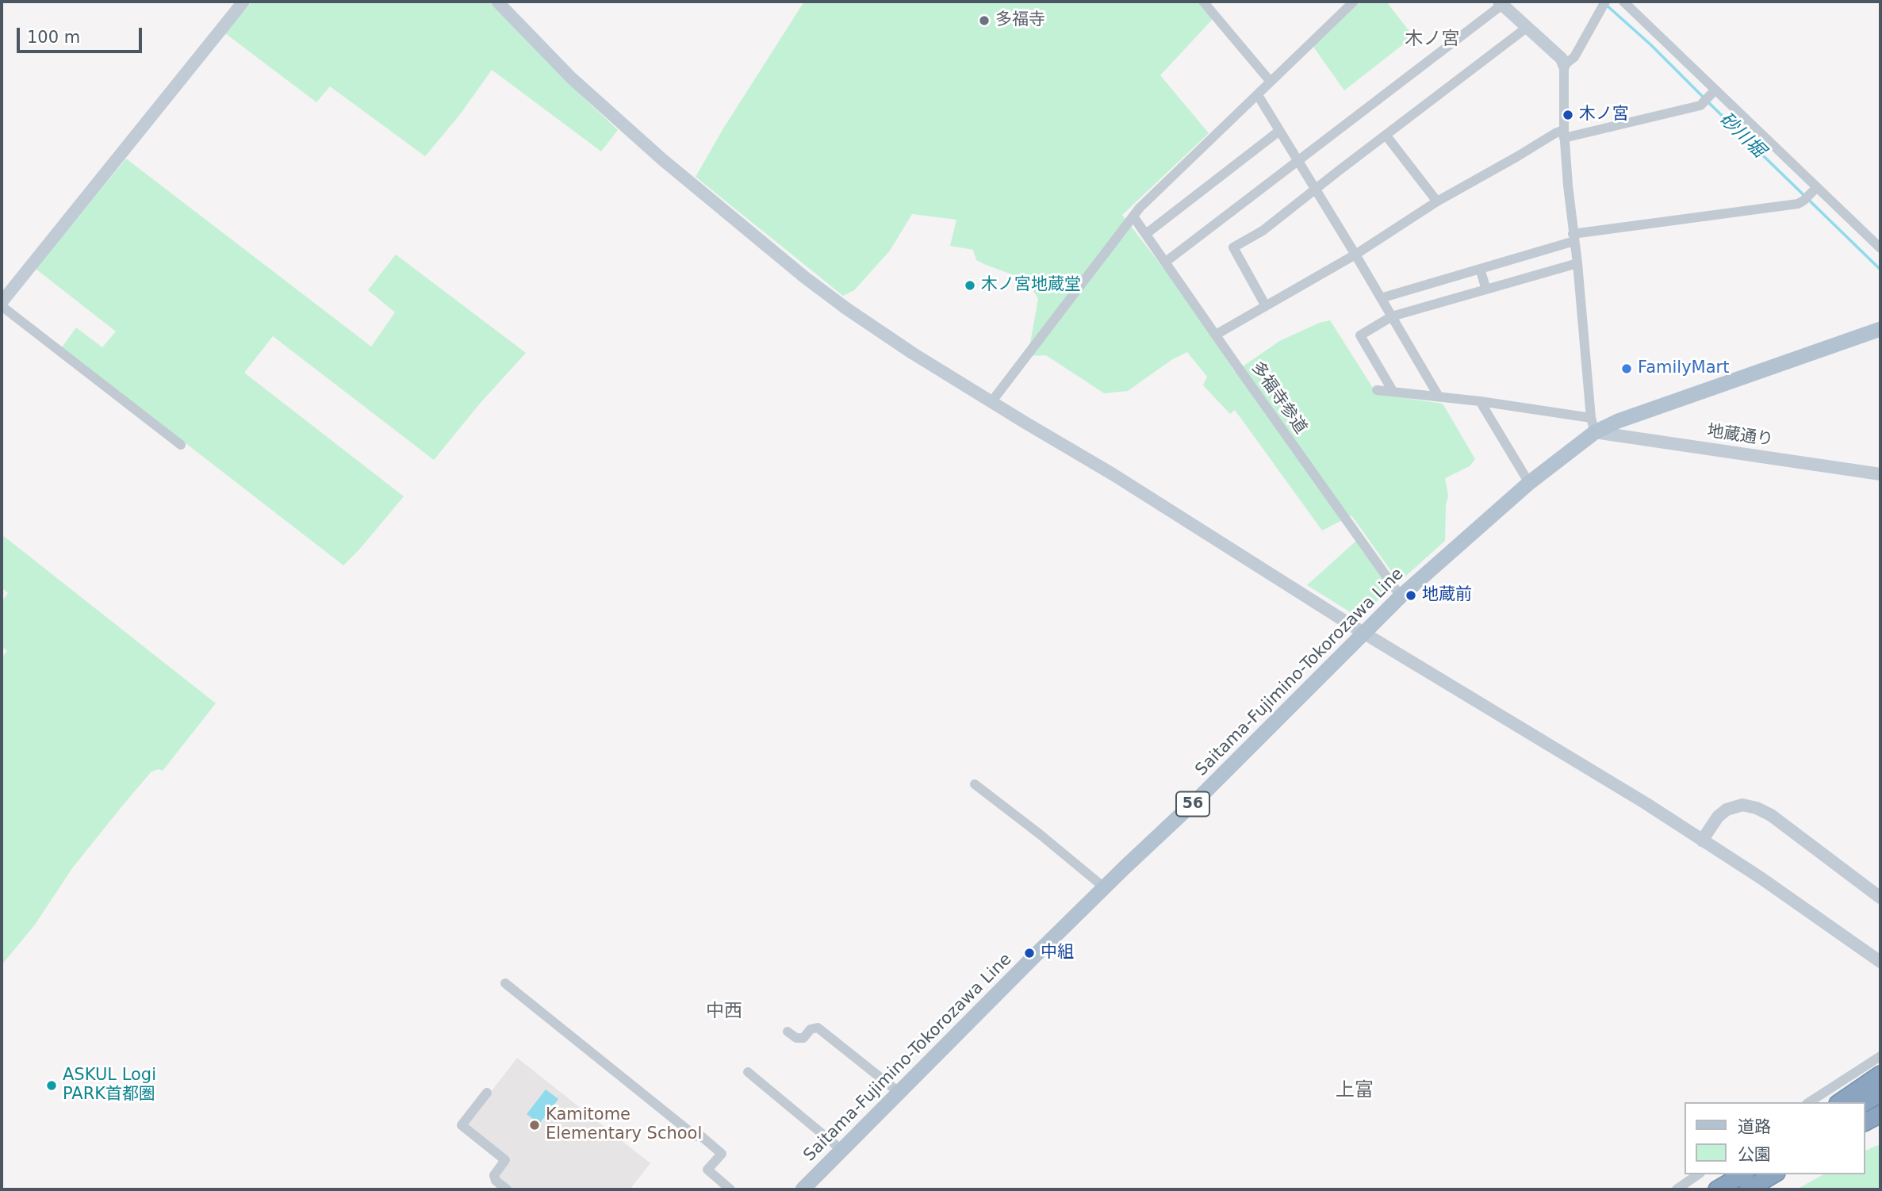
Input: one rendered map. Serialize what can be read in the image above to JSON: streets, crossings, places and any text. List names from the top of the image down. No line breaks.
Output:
{"streets":{"main road":["Saitama-Fujimino-Tokorozawa Line","56"],"street":["多福寺参道","地蔵通り"]},"crossings":[["多福寺参道","Saitama-Fujimino-Tokorozawa Line"],["地蔵通り","Saitama-Fujimino-Tokorozawa Line"]],"districts":["木ノ宮","中西","上富"],"water":["砂川堀"],"places":["多福寺","木ノ宮","木ノ宮地蔵堂","FamilyMart","地蔵前","中組","ASKUL Logi PARK首都圏","Kamitome Elementary School"],"legend":["道路","公園"],"scale_bar":"100 m"}
